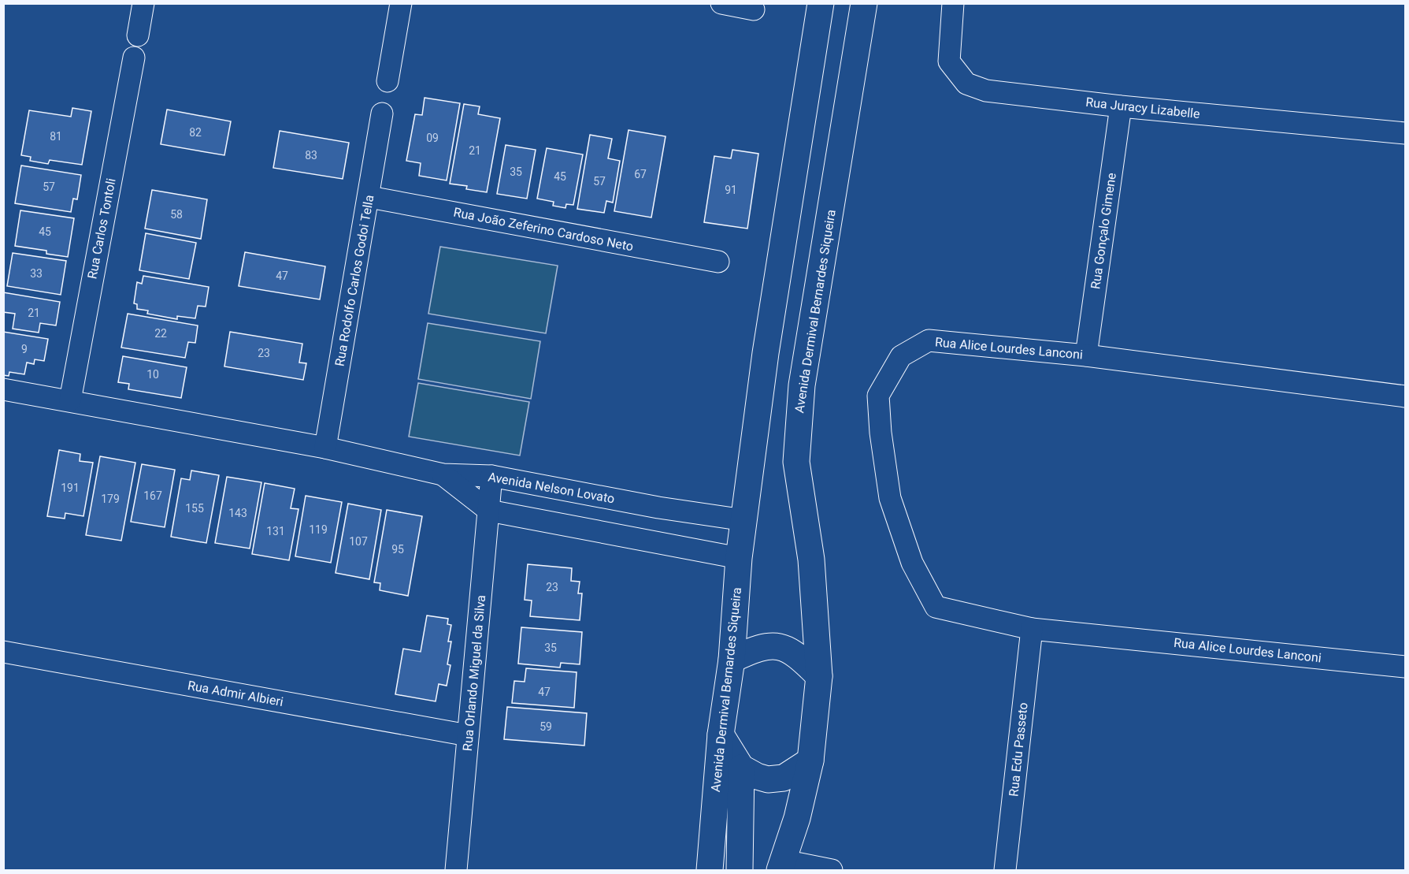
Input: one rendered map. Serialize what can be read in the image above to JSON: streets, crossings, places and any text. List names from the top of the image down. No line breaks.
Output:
{"streets":{"main road":["Avenida Dermival Bernardes Siqueira"],"street":["Rua Juracy Lizabelle","Rua Carlos Tontoli","Rua João Zeferino Cardoso Neto","Rua Gonçalo Gimene","Rua Rodolfo Carlos Godoi Tella","Rua Alice Lourdes Lanconi","Avenida Nelson Lovato","Rua Orlando Miguel da Silva","Rua Admir Albieri","Rua Edu Passeto"]},"crossings":[["Rua Juracy Lizabelle","Rua Gonçalo Gimene"],["Rua João Zeferino Cardoso Neto","Rua Rodolfo Carlos Godoi Tella"],["Rua Gonçalo Gimene","Rua Alice Lourdes Lanconi"],["Avenida Dermival Bernardes Siqueira","Avenida Nelson Lovato"],["Rua Alice Lourdes Lanconi","Rua Edu Passeto"],["Avenida Nelson Lovato","Rua Orlando Miguel da Silva"],["Rua Orlando Miguel da Silva","Rua Admir Albieri"]],"house_numbers":["82","81","09","21","83","35","67","45","57","57","91","58","45","33","47","21","22","9","23","10","191","167","179","155","143","119","131","107","95","23","35","47","59"]}
